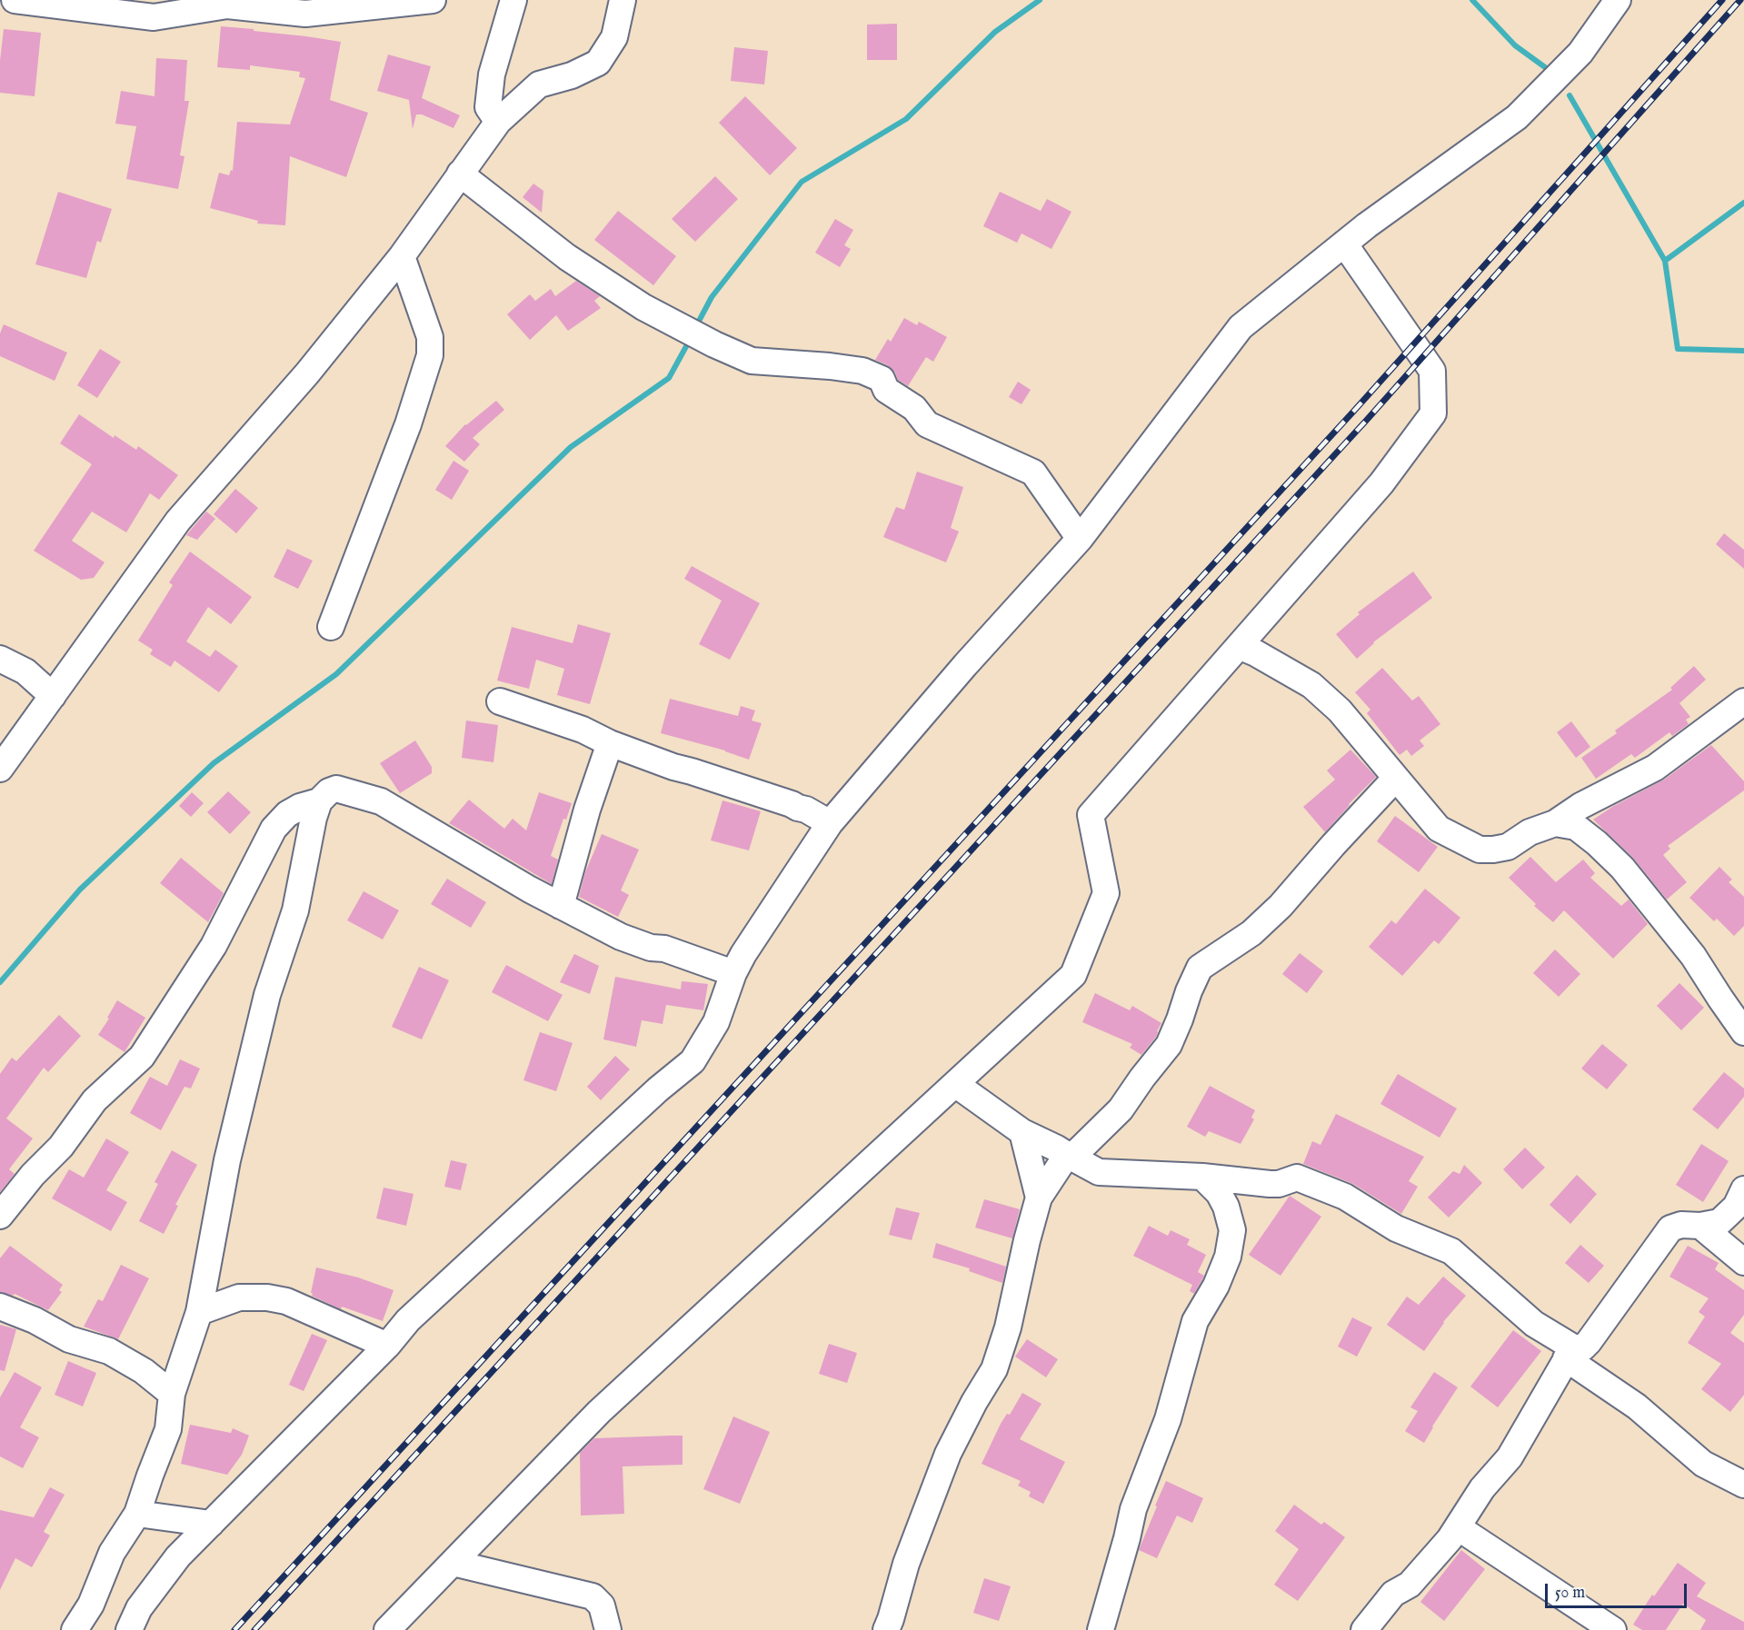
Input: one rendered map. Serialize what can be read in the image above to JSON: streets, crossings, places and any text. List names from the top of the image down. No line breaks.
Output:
{"scale_bar":"50 m"}
